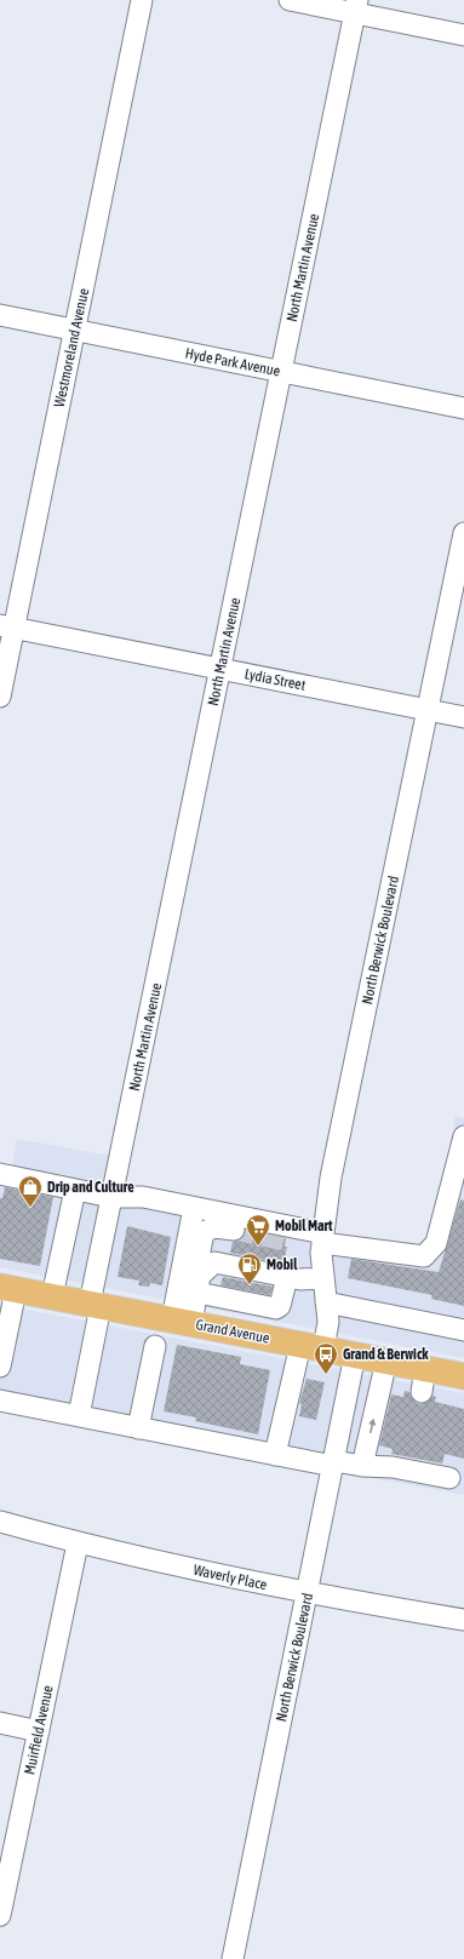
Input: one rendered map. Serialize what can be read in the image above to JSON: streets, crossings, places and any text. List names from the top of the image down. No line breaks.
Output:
{"streets":{"main road":["Grand Avenue"],"street":["North Martin Avenue","Westmoreland Avenue","Hyde Park Avenue","Lydia Street","North Berwick Boulevard","Waverly Place","Muirfield Avenue"]},"crossings":[["North Martin Avenue","Hyde Park Avenue"],["North Martin Avenue","Lydia Street"],["North Martin Avenue","Grand Avenue"],["Westmoreland Avenue","Hyde Park Avenue"],["Westmoreland Avenue","Lydia Street"],["Lydia Street","North Berwick Boulevard"],["North Berwick Boulevard","Grand Avenue"],["North Berwick Boulevard","Waverly Place"],["Waverly Place","Muirfield Avenue"]],"places":{"shop":["Drip and Culture"],"supermarket":["Mobil Mart"],"fuel station":["Mobil"],"bus stop":["Grand & Berwick"]}}
